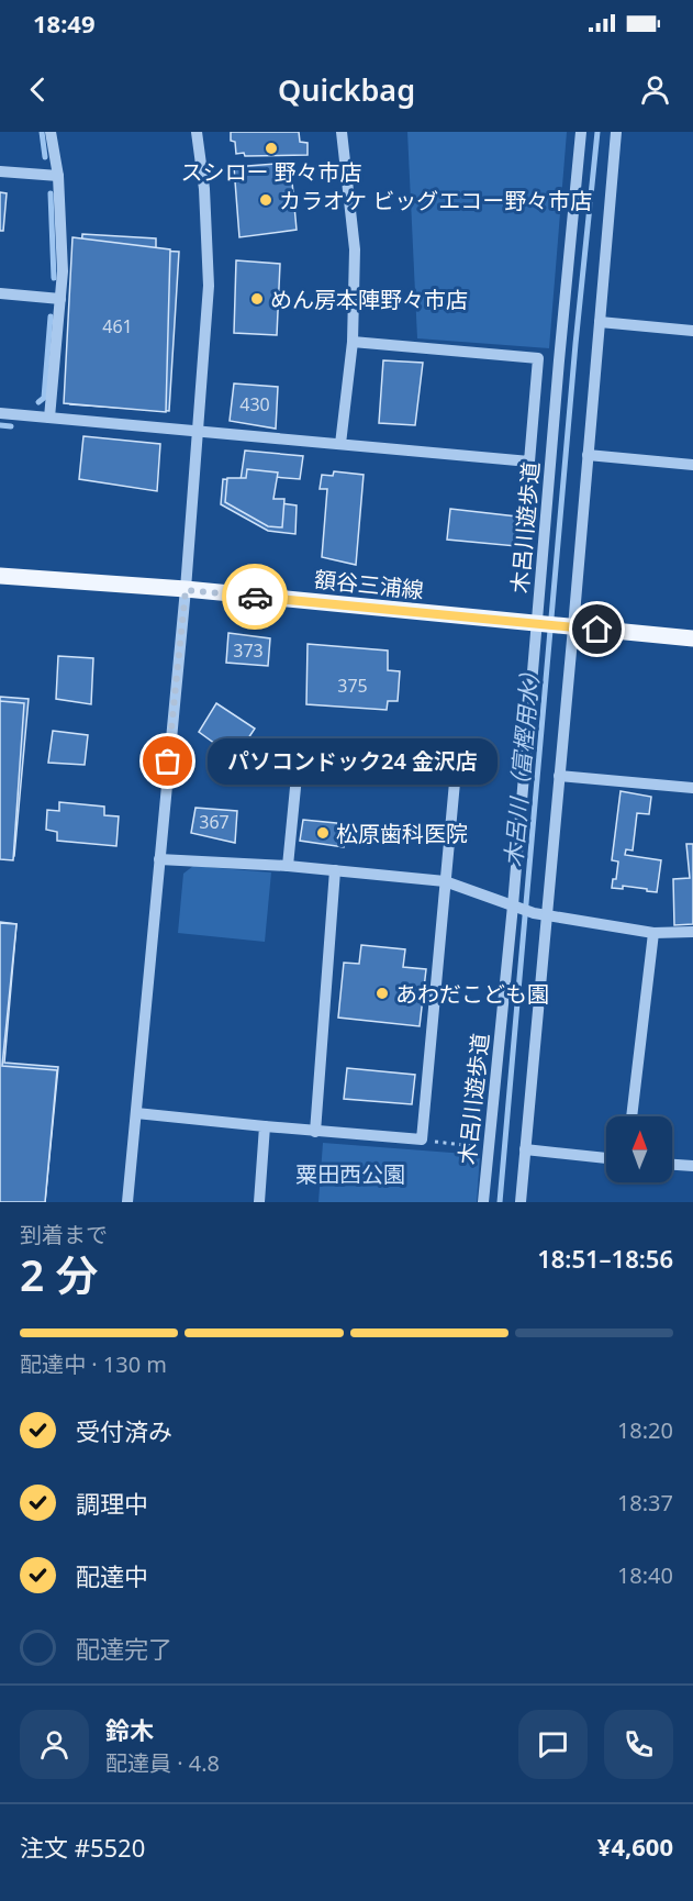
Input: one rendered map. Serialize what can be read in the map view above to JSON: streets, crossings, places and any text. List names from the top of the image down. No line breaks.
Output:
{"streets":{"main road":["額谷三浦線"],"street":["木呂川遊歩道"]},"crossings":[["木呂川遊歩道","額谷三浦線"]],"water":["木呂川（富樫用水）"],"parks":["粟田西公園"],"places":["スシロー 野々市店","カラオケ ビッグエコー野々市店","めん房本陣野々市店","パソコンドック24 金沢店","松原歯科医院","あわだこども園"],"house_numbers":["461","430","373","375","367"],"north":"top","page":{"status":"18:49","header":"Quickbag","bubble":"パソコンドック24 金沢店","heading":["2 分","到着まで","18:51–18:56"],"panel":["鈴木","配達員 · 4.8","注文 #5520","¥4,600"],"bar":"配達中 · 130 m","list":[["受付済み","18:20"],["調理中","18:37"],["配達中","18:40"],"配達完了"]}}
